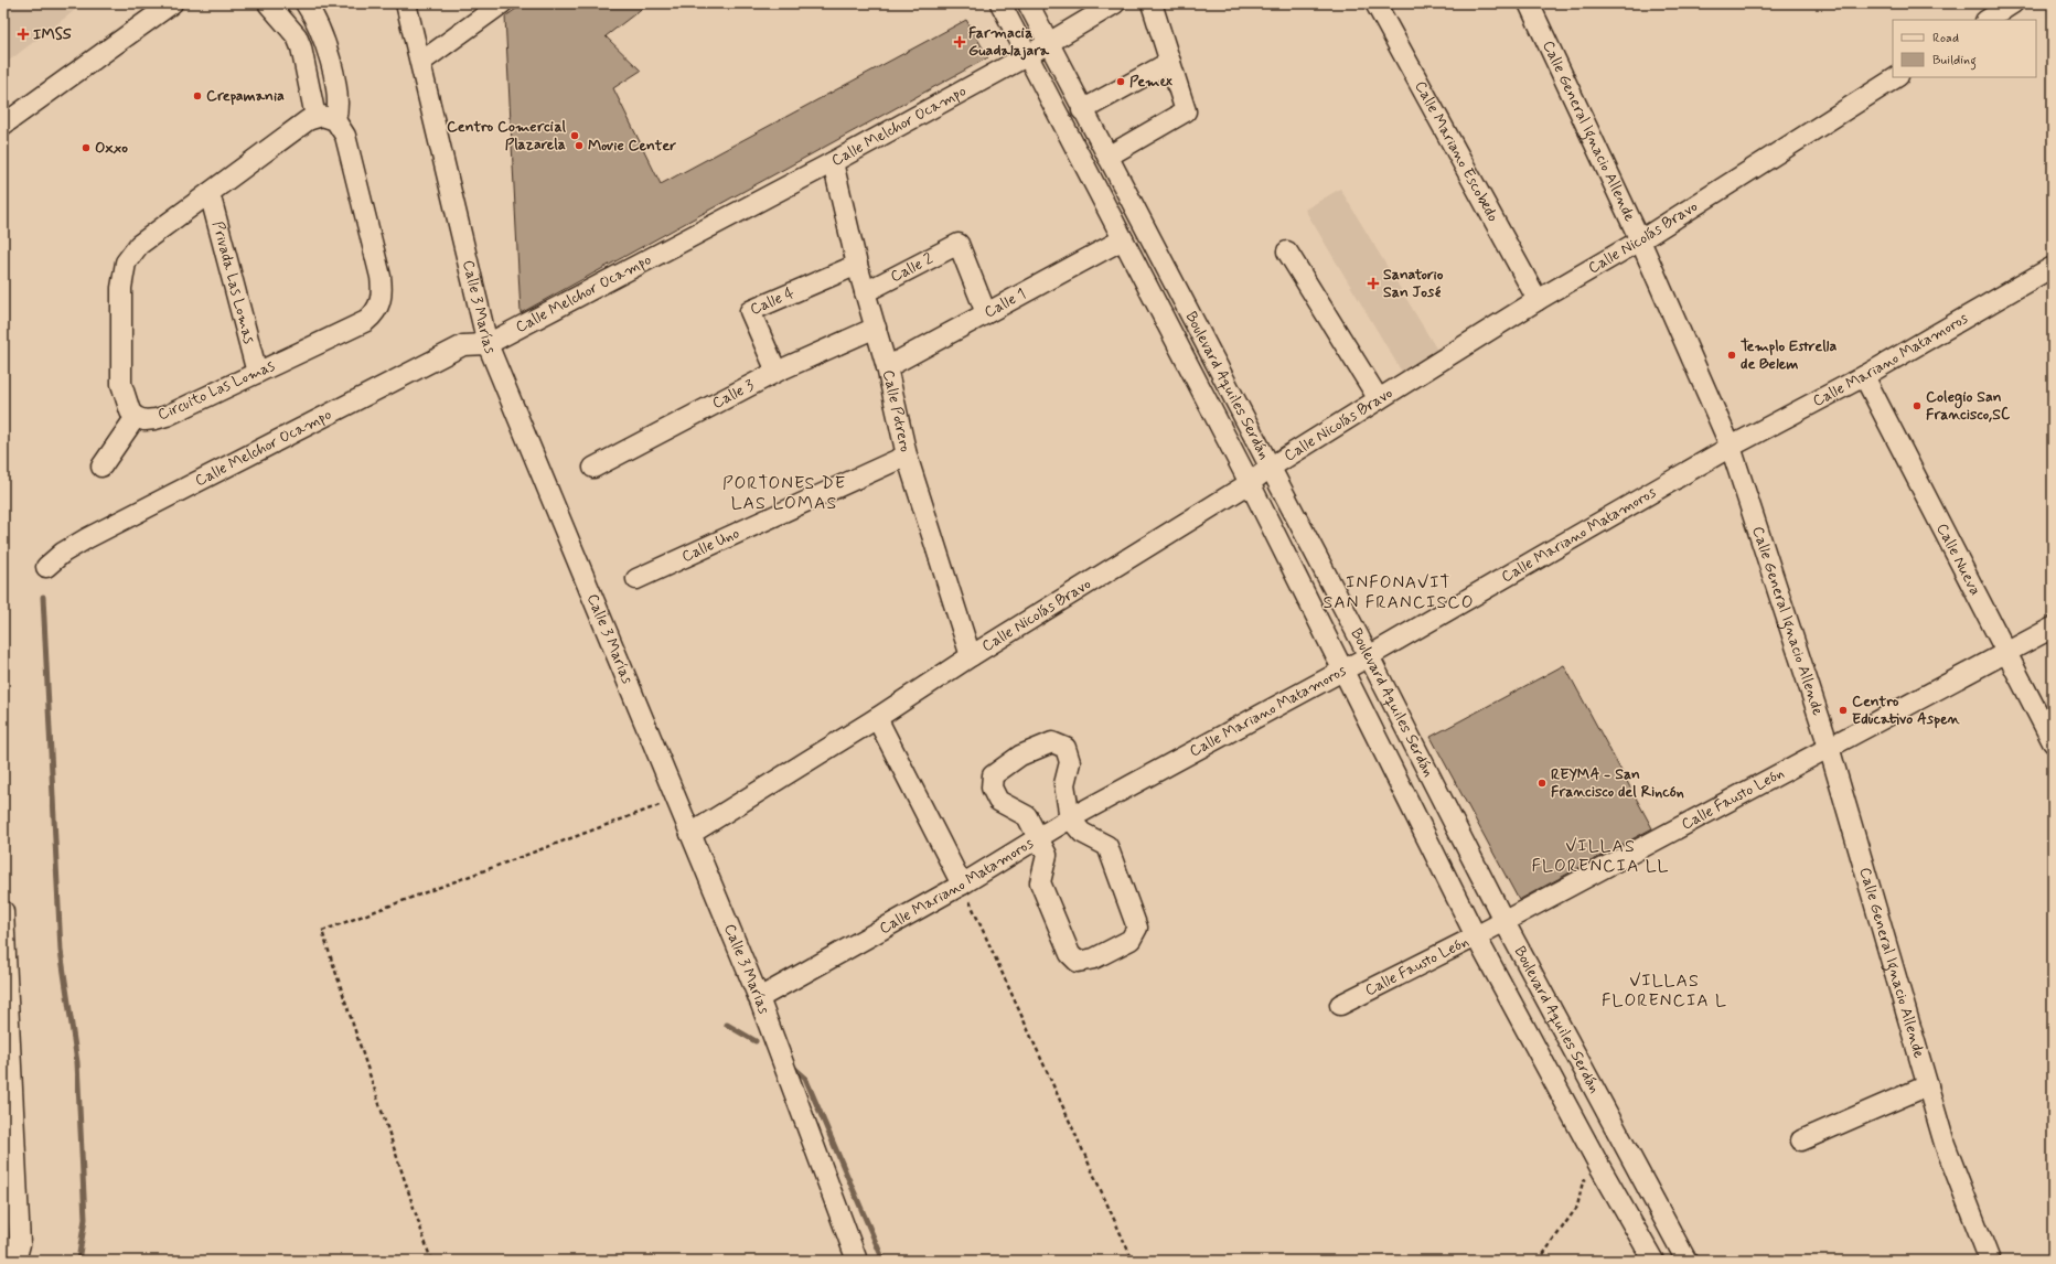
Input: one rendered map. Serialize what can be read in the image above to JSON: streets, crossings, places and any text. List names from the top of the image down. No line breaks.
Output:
{"streets":{"street":["Calle Melchor Ocampo","Calle General Ignacio Allende","Calle Mariano Escobedo","Calle Nicolás Bravo","Calle 2","Privada Las Lomas","Calle 4","Calle 1","Calle 3 Marías","Calle Mariano Matamoros","Boulevard Aquiles Serdán","Circuito Las Lomas","Calle 3","Calle Potrero","Calle Uno","Calle Nueva","Calle Fausto León"]},"crossings":[["Calle Melchor Ocampo","Calle 3 Marías"],["Calle Melchor Ocampo","Boulevard Aquiles Serdán"],["Calle Melchor Ocampo","Calle Potrero"],["Calle General Ignacio Allende","Calle Nicolás Bravo"],["Calle General Ignacio Allende","Calle Mariano Matamoros"],["Calle General Ignacio Allende","Calle Fausto León"],["Calle Mariano Escobedo","Calle Nicolás Bravo"],["Calle Nicolás Bravo","Calle 3 Marías"],["Calle Nicolás Bravo","Boulevard Aquiles Serdán"],["Calle Nicolás Bravo","Calle Potrero"],["Calle 2","Calle 1"],["Calle 2","Calle Potrero"],["Privada Las Lomas","Circuito Las Lomas"],["Calle 4","Calle 3"],["Calle 4","Calle Potrero"],["Calle 1","Boulevard Aquiles Serdán"],["Calle 1","Calle Potrero"],["Calle 3 Marías","Calle Mariano Matamoros"],["Calle Mariano Matamoros","Boulevard Aquiles Serdán"],["Calle Mariano Matamoros","Calle Nueva"],["Boulevard Aquiles Serdán","Calle Fausto León"],["Calle 3","Calle Potrero"],["Calle Potrero","Calle Uno"],["Calle Nueva","Calle Fausto León"]],"districts":["PORTONES DE LAS LOMAS","INFONAVIT SAN FRANCISCO","VILLAS FLORENCIA LL","VILLAS FLORENCIA L"],"places":{"health":["IMSS","Farmacia Guadalajara","Sanatorio San José"],"other":["Pemex","Crepamania","Centro Comercial Plazarela","Movie Center","Oxxo","Templo Estrella de Belem","Colegio San Francisco,SC","Centro Educativo Aspen","REYMA - San Francisco del Rincón"]},"legend":["Road","Building"]}
